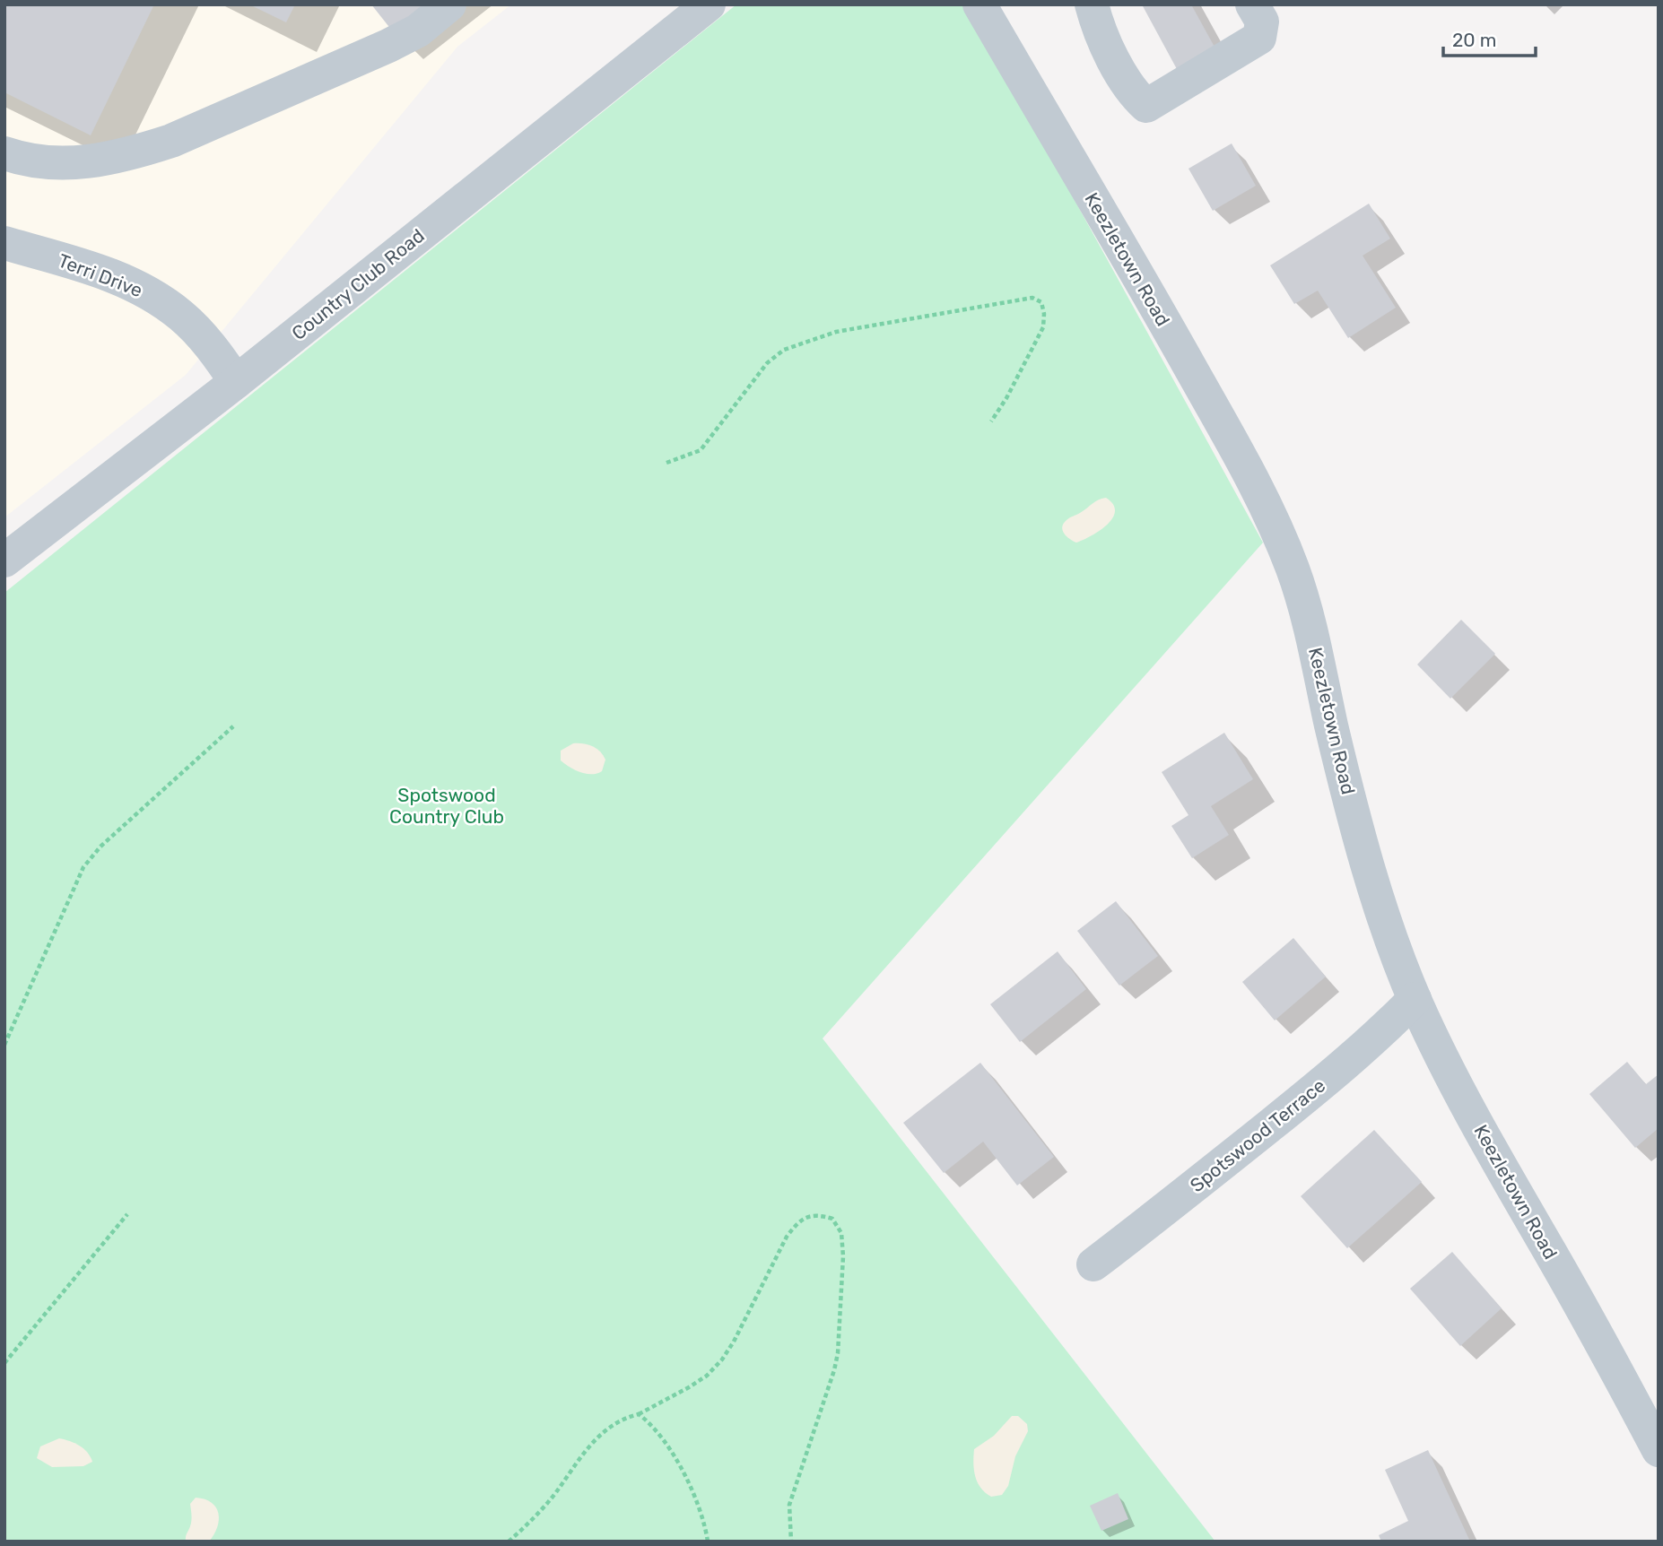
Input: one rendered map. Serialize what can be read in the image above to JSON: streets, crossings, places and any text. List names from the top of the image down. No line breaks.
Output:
{"streets":{"street":["Keezletown Road","Terri Drive","Country Club Road","Spotswood Terrace"]},"crossings":[["Keezletown Road","Spotswood Terrace"],["Terri Drive","Country Club Road"]],"parks":["Spotswood Country Club"],"scale_bar":"20 m"}
